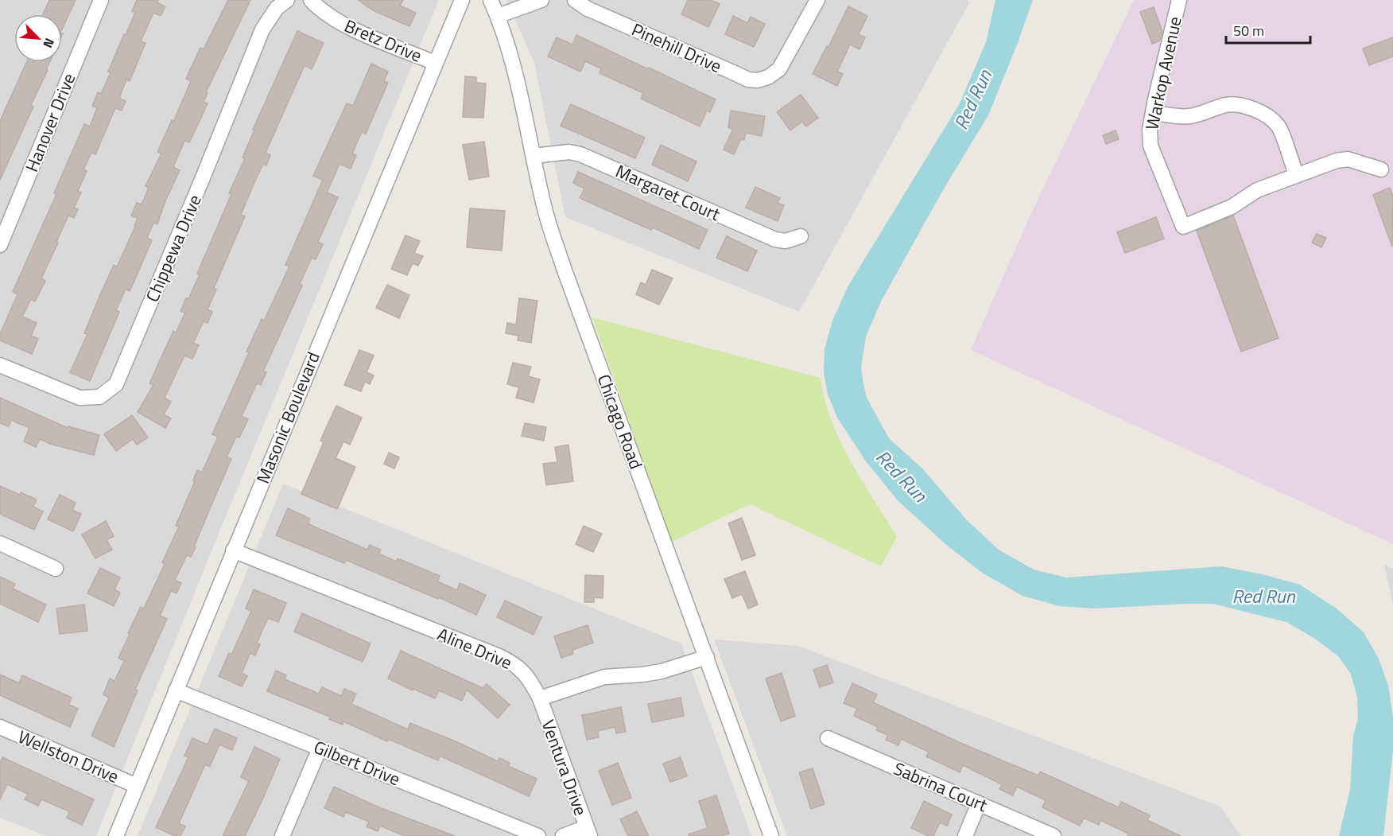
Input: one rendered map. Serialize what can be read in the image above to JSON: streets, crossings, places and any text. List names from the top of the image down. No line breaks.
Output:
{"streets":{"street":["Bretz Drive","Pinehill Drive","Warkop Avenue","Hanover Drive","Margaret Court","Chippewa Drive","Masonic Boulevard","Chicago Road","Aline Drive","Wellston Drive","Gilbert Drive","Ventura Drive","Sabrina Court"]},"crossings":[["Bretz Drive","Masonic Boulevard"],["Margaret Court","Chicago Road"],["Masonic Boulevard","Aline Drive"],["Masonic Boulevard","Wellston Drive"],["Masonic Boulevard","Gilbert Drive"],["Aline Drive","Ventura Drive"]],"water":["Red Run"],"scale_bar":"50 m","north":"bottom right"}
